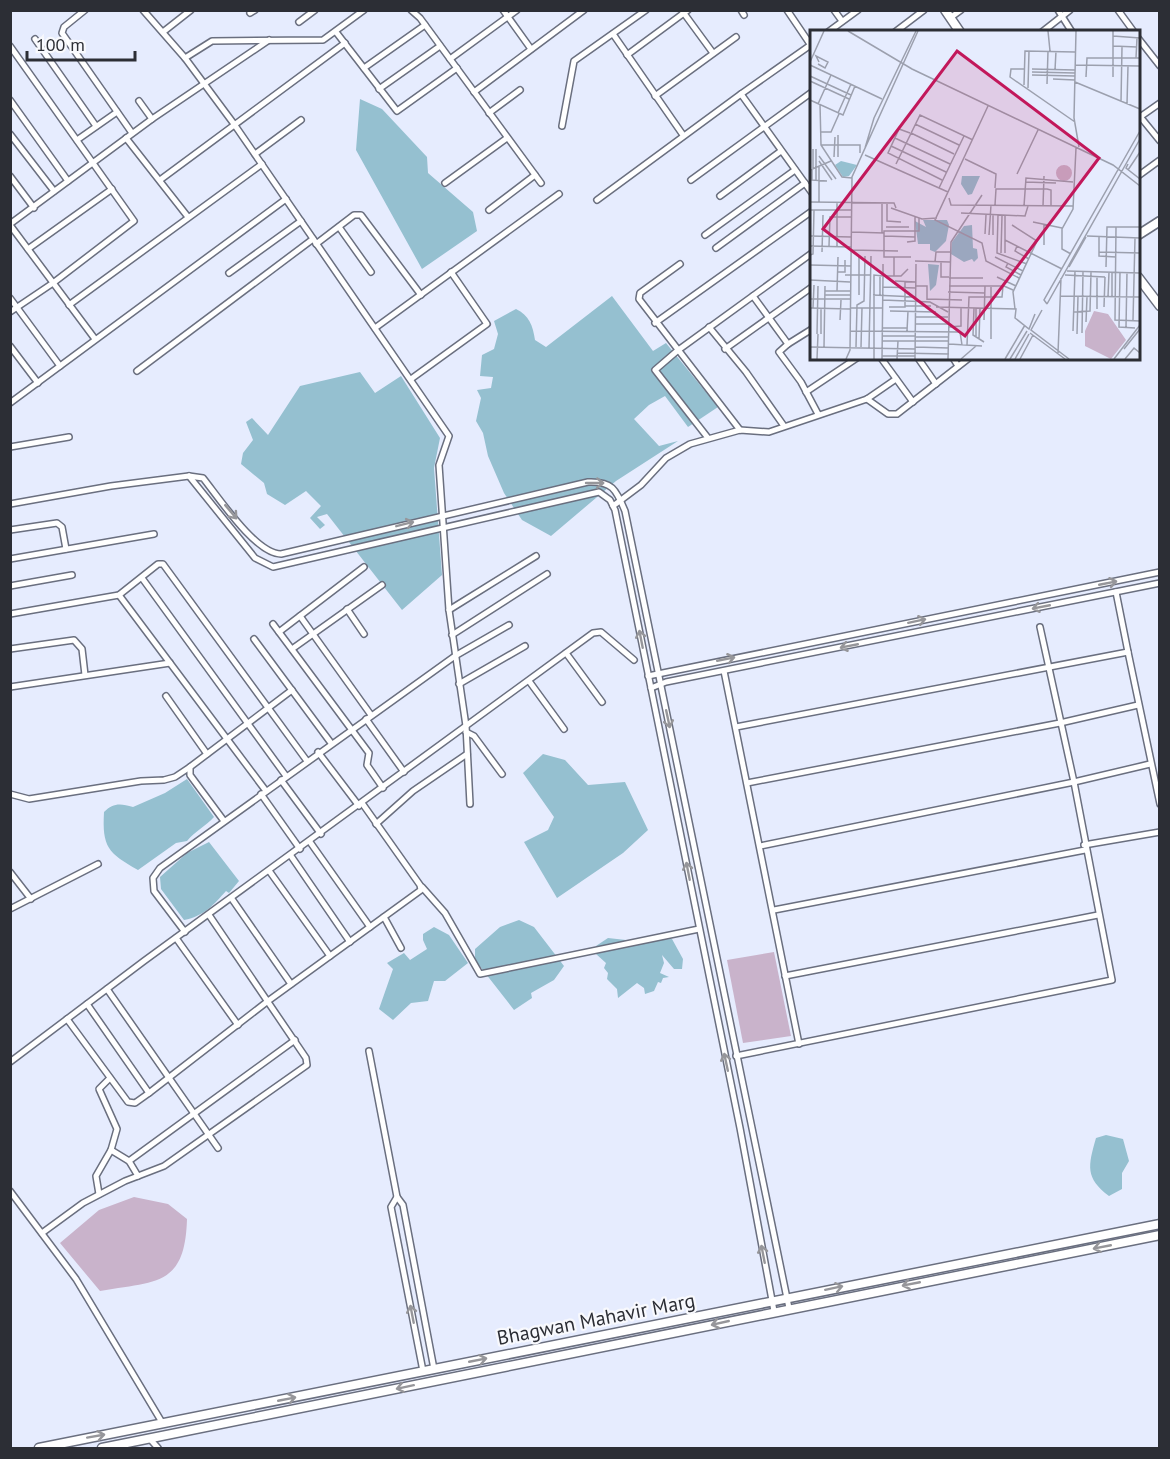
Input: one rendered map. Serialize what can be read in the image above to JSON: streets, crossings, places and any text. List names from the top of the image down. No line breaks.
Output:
{"streets":{"main road":["Bhagwan Mahavir Marg"]},"scale_bar":"100 m"}
